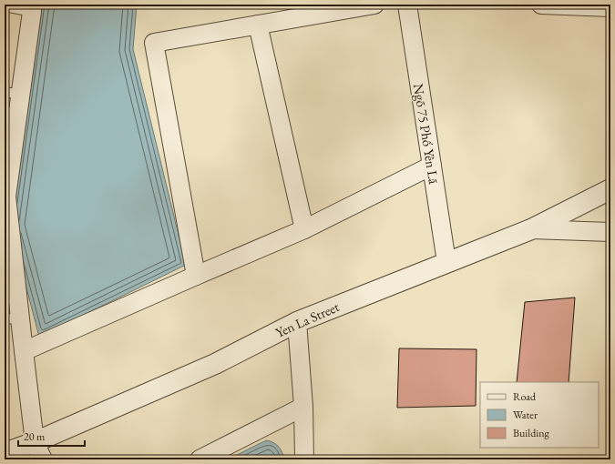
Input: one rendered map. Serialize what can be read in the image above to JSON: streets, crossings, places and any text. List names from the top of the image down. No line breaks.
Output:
{"streets":{"street":["Ngõ 75 Phố Yên Lã","Yen La Street"]},"crossings":[["Ngõ 75 Phố Yên Lã","Yen La Street"]],"legend":["Road","Water","Building"],"scale_bar":"20 m"}
